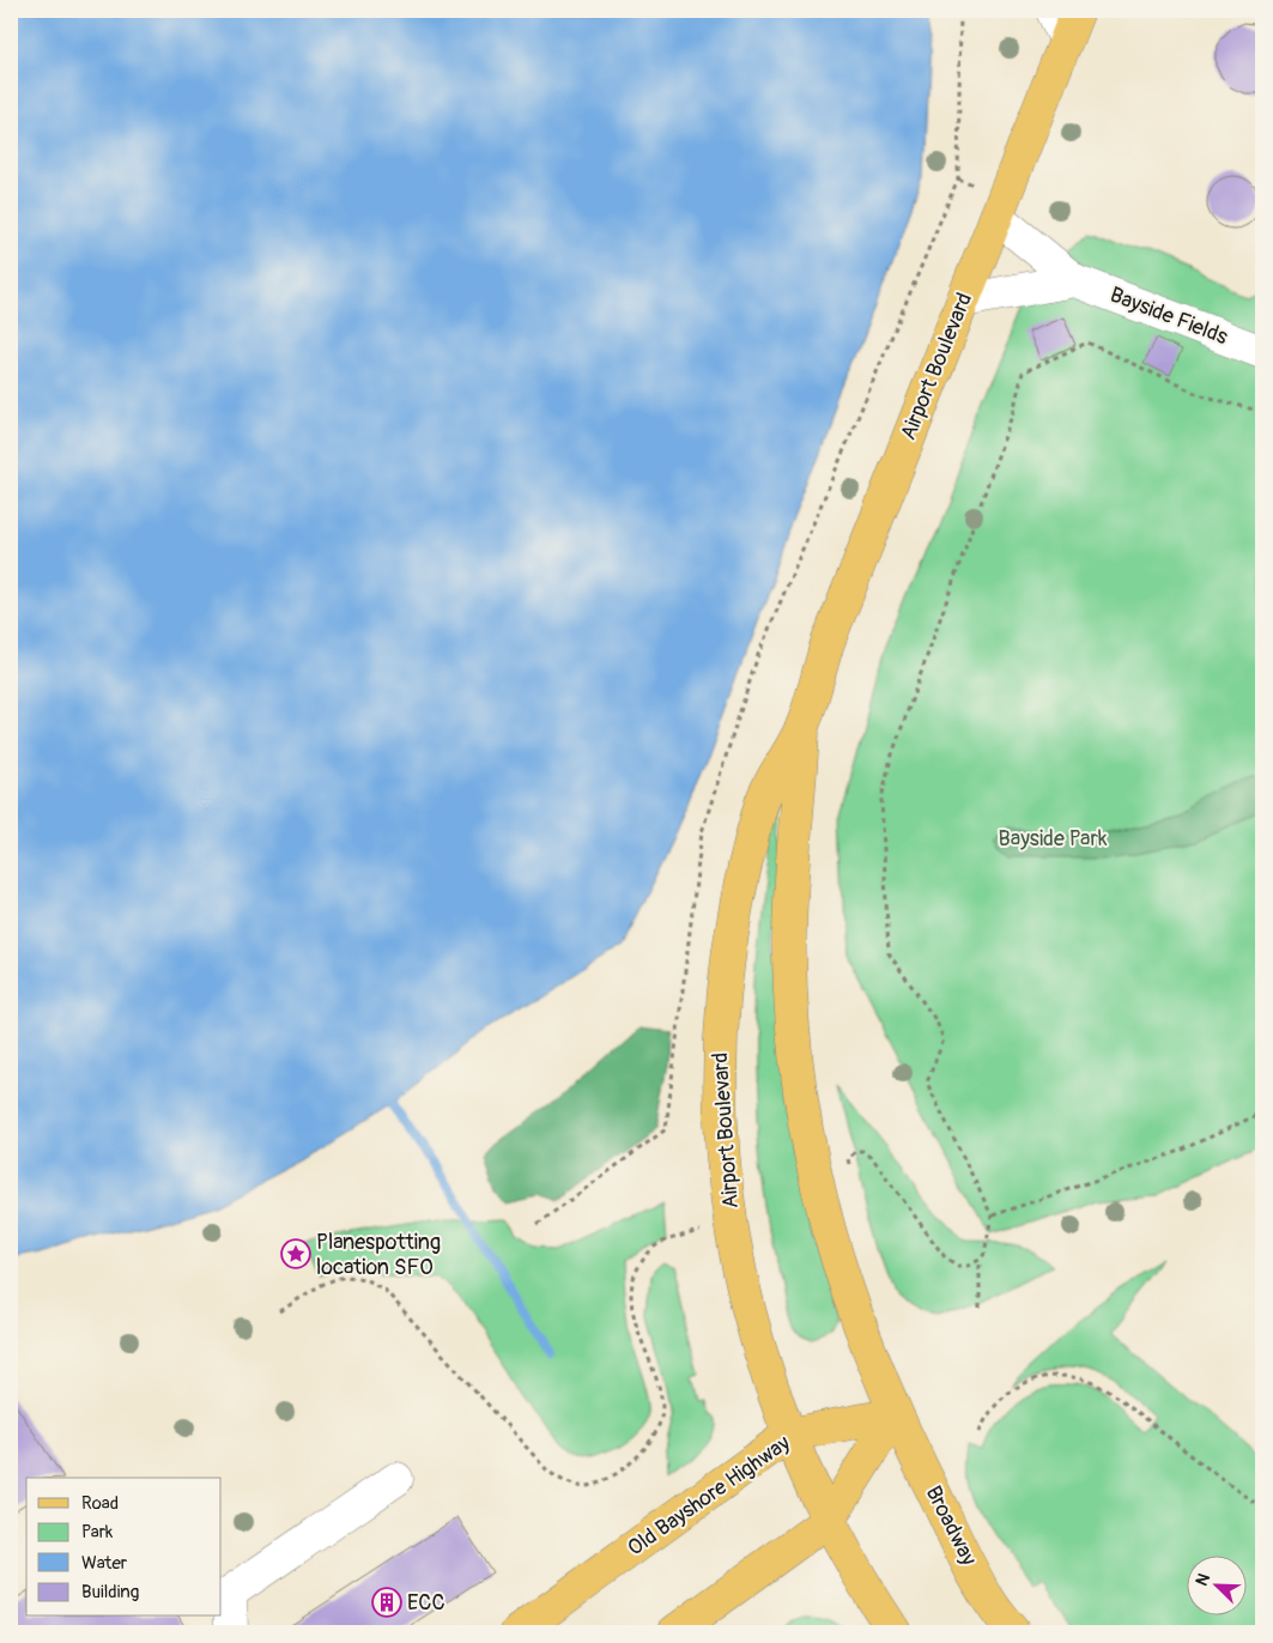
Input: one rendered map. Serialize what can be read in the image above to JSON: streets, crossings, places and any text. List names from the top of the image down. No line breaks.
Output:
{"streets":{"main road":["Airport Boulevard","Old Bayshore Highway","Broadway"],"lane":["Bayside Fields"]},"crossings":[["Bayside Fields","Airport Boulevard"],["Airport Boulevard","Old Bayshore Highway"],["Airport Boulevard","Broadway"],["Old Bayshore Highway","Broadway"]],"parks":["Bayside Park"],"places":{"place":["Planespotting location SFO"],"building":["ECC"]},"legend":["Road","Park","Water","Building"],"north":"top left"}
